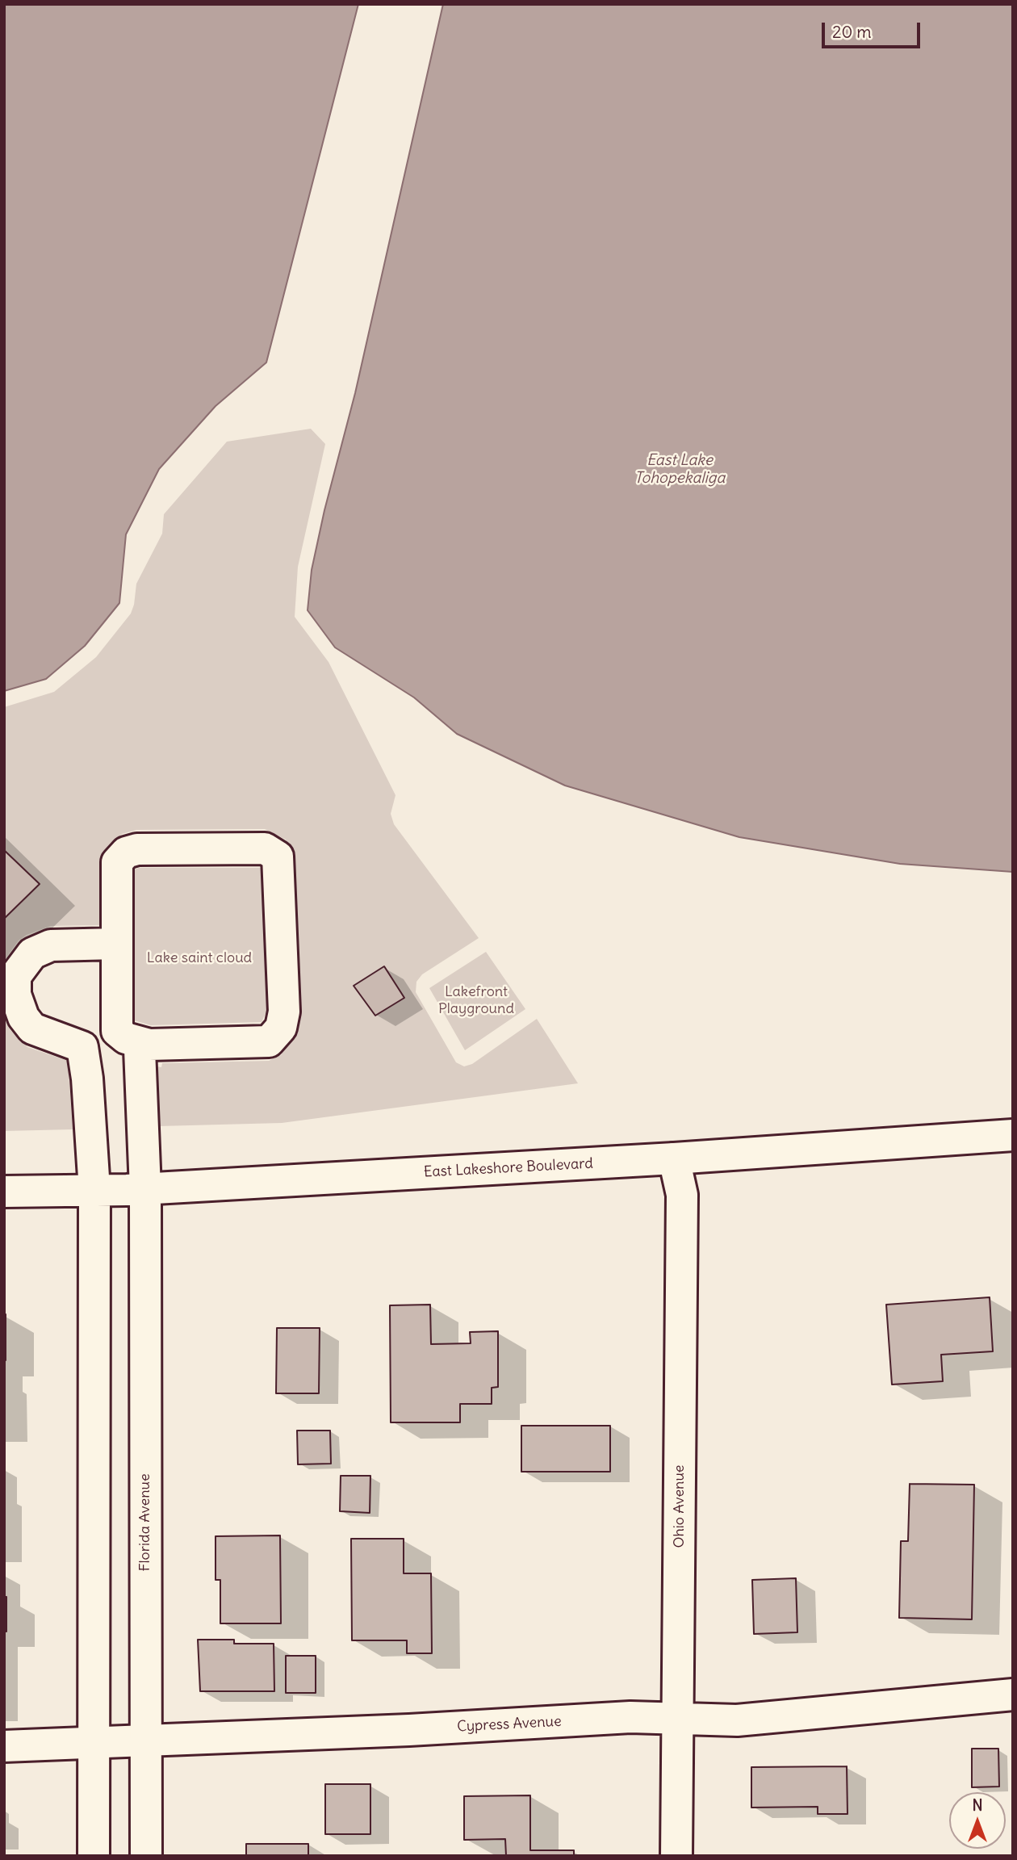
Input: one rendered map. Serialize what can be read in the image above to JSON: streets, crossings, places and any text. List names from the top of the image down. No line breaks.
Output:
{"streets":{"street":["East Lakeshore Boulevard","Ohio Avenue","Florida Avenue","Cypress Avenue"]},"crossings":[["East Lakeshore Boulevard","Ohio Avenue"],["East Lakeshore Boulevard","Florida Avenue"],["Ohio Avenue","Cypress Avenue"],["Florida Avenue","Cypress Avenue"]],"water":["East Lake Tohopekaliga"],"parks":["Lake saint cloud","Lakefront Playground"],"scale_bar":"20 m","north":"top"}
